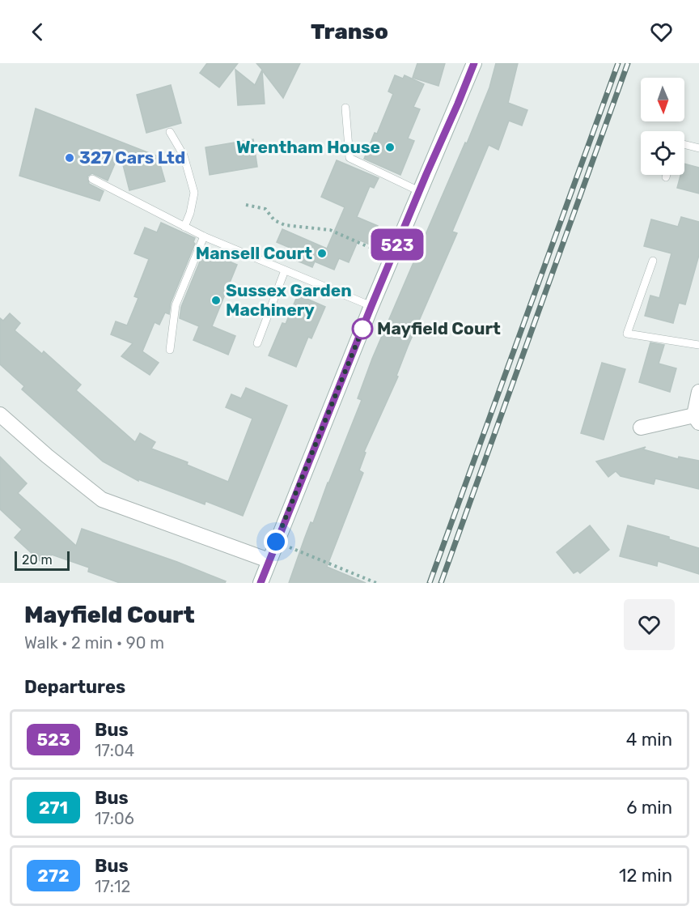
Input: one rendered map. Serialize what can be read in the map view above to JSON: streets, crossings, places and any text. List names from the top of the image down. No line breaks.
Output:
{"places":["Wrentham House","327 Cars Ltd","Mansell Court","Sussex Garden Machinery","Mayfield Court"],"lines":["bus line 523"],"scale_bar":"20 m","north":"bottom","page":{"header":"Transo","on_map":"523","scale":"20 m","heading":[["Mayfield Court","Walk · 2 min · 90 m"],"Departures"],"list":[{"mark":"523","name":"Bus","note":"17:04","value":"4 min"},{"mark":"271","name":"Bus","note":"17:06","value":"6 min"},{"mark":"272","name":"Bus","note":"17:12","value":"12 min"}]}}
